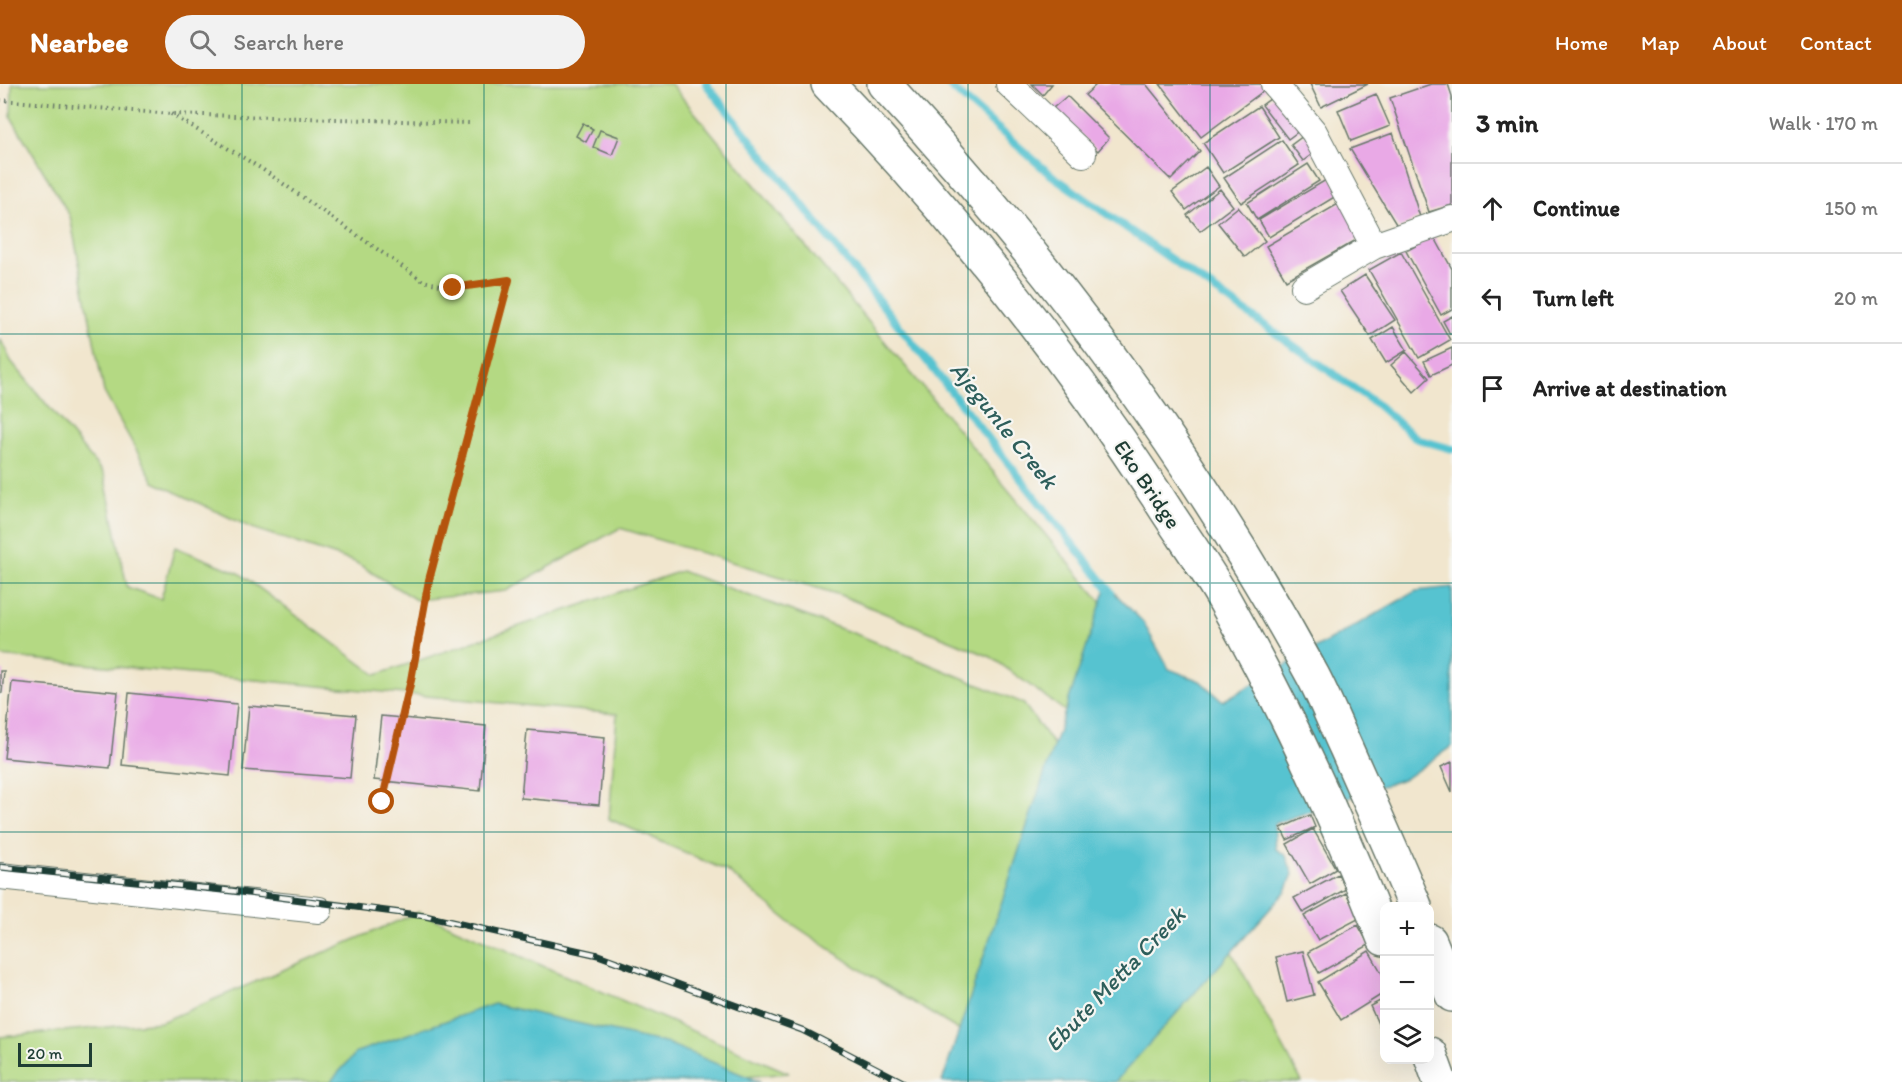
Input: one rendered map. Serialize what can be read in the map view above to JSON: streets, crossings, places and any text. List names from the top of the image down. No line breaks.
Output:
{"streets":{"highway":["Eko Bridge"]},"water":["Ajegunle Creek","Ebute Metta Creek"],"scale_bar":"20 m","page":{"header":"Nearbee","search":"Search here","nav":["Home","Map","About","Contact"],"heading":["3 min","Walk · 170 m"],"list":[["Continue","150 m"],["Turn left","20 m"],"Arrive at destination"],"map_buttons":["+","−"],"scale":"20 m"}}
